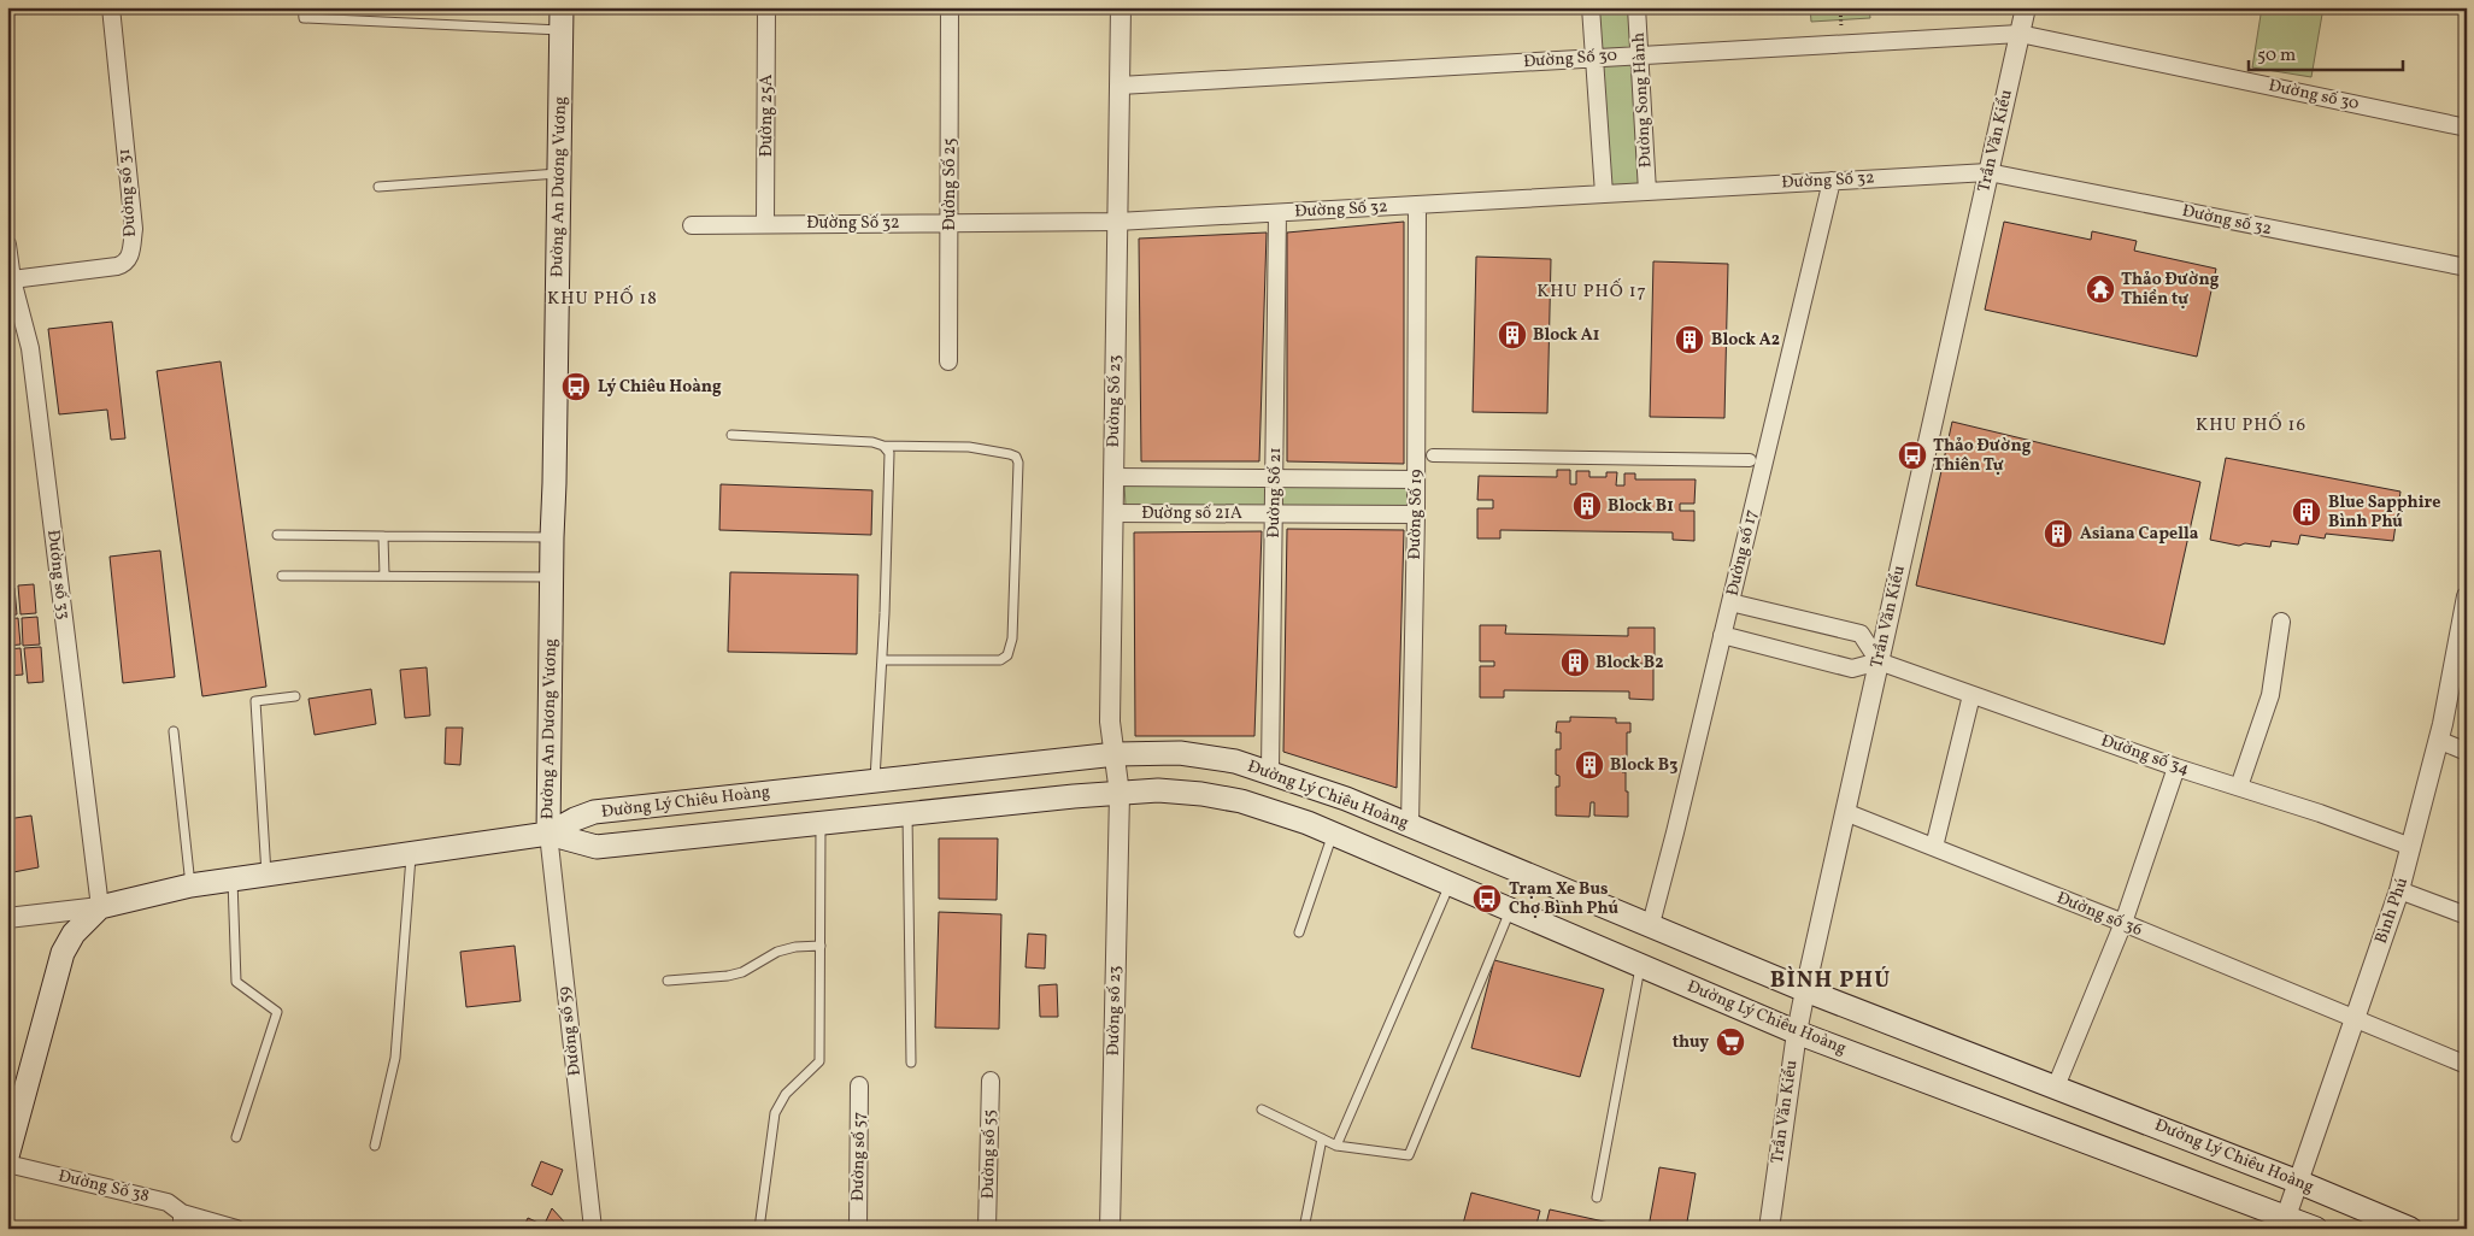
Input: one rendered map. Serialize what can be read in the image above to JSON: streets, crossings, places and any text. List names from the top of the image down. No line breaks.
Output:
{"streets":{"main road":["Đường An Dương Vương","Đường Lý Chiêu Hoàng"],"street":["Đường Số 30","Đường số 30","Đường Song Hành","Đường 25A","Trần Văn Kiểu","Đường Số 32","Đường Số 25","Đường số 31","Đường số 32","Đường Số 23","Đường Số 21","Đường số 21A","Đường Số 19","Đường số 17","Đường số 33","Đường số 34","Bình Phú","Đường số 36","Đường số 23","Đường số 59","Đường số 55","Đường số 57","Đường Số 38"]},"crossings":[["Đường Số 30","Đường số 30"],["Đường Số 30","Đường Song Hành"],["Đường Số 30","Trần Văn Kiểu"],["Đường Số 30","Đường Số 23"],["Đường số 30","Trần Văn Kiểu"],["Đường Song Hành","Đường Số 32"],["Đường 25A","Đường Số 32"],["Trần Văn Kiểu","Đường Số 32"],["Trần Văn Kiểu","Đường số 32"],["Trần Văn Kiểu","Đường số 34"],["Trần Văn Kiểu","Đường Lý Chiêu Hoàng"],["Trần Văn Kiểu","Đường số 36"],["Đường Số 32","Đường Số 25"],["Đường Số 32","Đường số 32"],["Đường Số 32","Đường Số 23"],["Đường Số 32","Đường Số 21"],["Đường Số 32","Đường Số 19"],["Đường Số 32","Đường số 17"],["Đường An Dương Vương","Đường số 33"],["Đường An Dương Vương","Đường Lý Chiêu Hoàng"],["Đường An Dương Vương","Đường số 59"],["Đường số 31","Đường số 33"],["Đường Số 23","Đường số 21A"],["Đường Số 23","Đường Lý Chiêu Hoàng"],["Đường Số 23","Đường số 23"],["Đường Số 21","Đường số 21A"],["Đường Số 21","Đường Lý Chiêu Hoàng"],["Đường số 21A","Đường Số 19"],["Đường Số 19","Đường Lý Chiêu Hoàng"],["Đường số 17","Đường Lý Chiêu Hoàng"],["Đường số 34","Bình Phú"],["Đường Lý Chiêu Hoàng","Bình Phú"],["Đường Lý Chiêu Hoàng","Đường số 23"],["Đường Lý Chiêu Hoàng","Đường số 59"],["Bình Phú","Đường số 36"]],"districts":["KHU PHỐ 17","KHU PHỐ 18","KHU PHỐ 16","BÌNH PHÚ"],"places":{"temple":["Thảo Đường Thiền tự"],"building":["Block A1","Block A2","Block B1","Blue Sapphire Bình Phú","Asiana Capella","Block B2","Block B3"],"bus stop":["Lý Chiêu Hoàng","Thảo Đường Thiên Tự","Trạm Xe Bus Chợ Bình Phú"],"supermarket":["thuy"]},"scale_bar":"50 m"}
